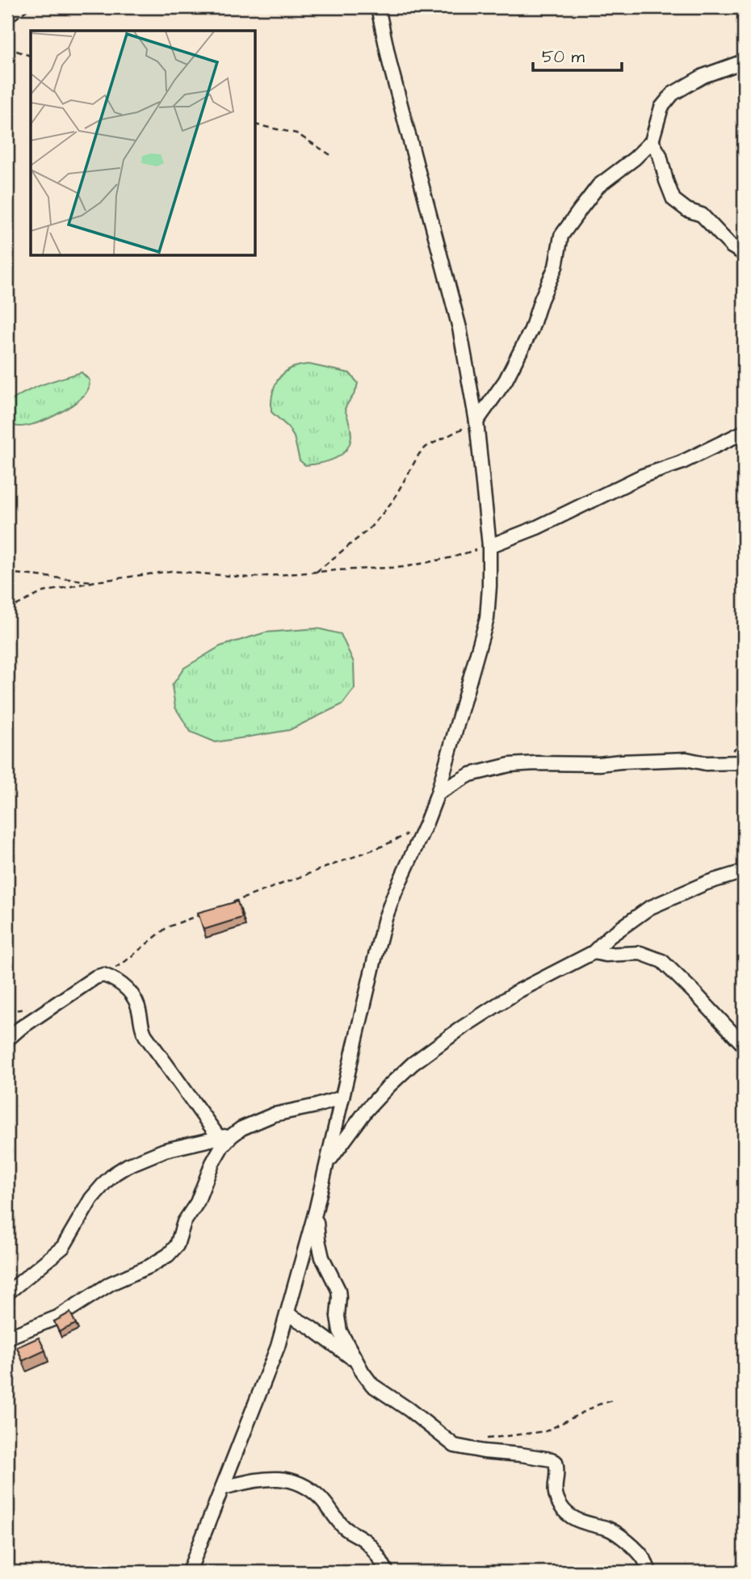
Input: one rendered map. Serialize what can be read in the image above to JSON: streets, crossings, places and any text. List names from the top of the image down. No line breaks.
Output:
{"scale_bar":"50 m"}
